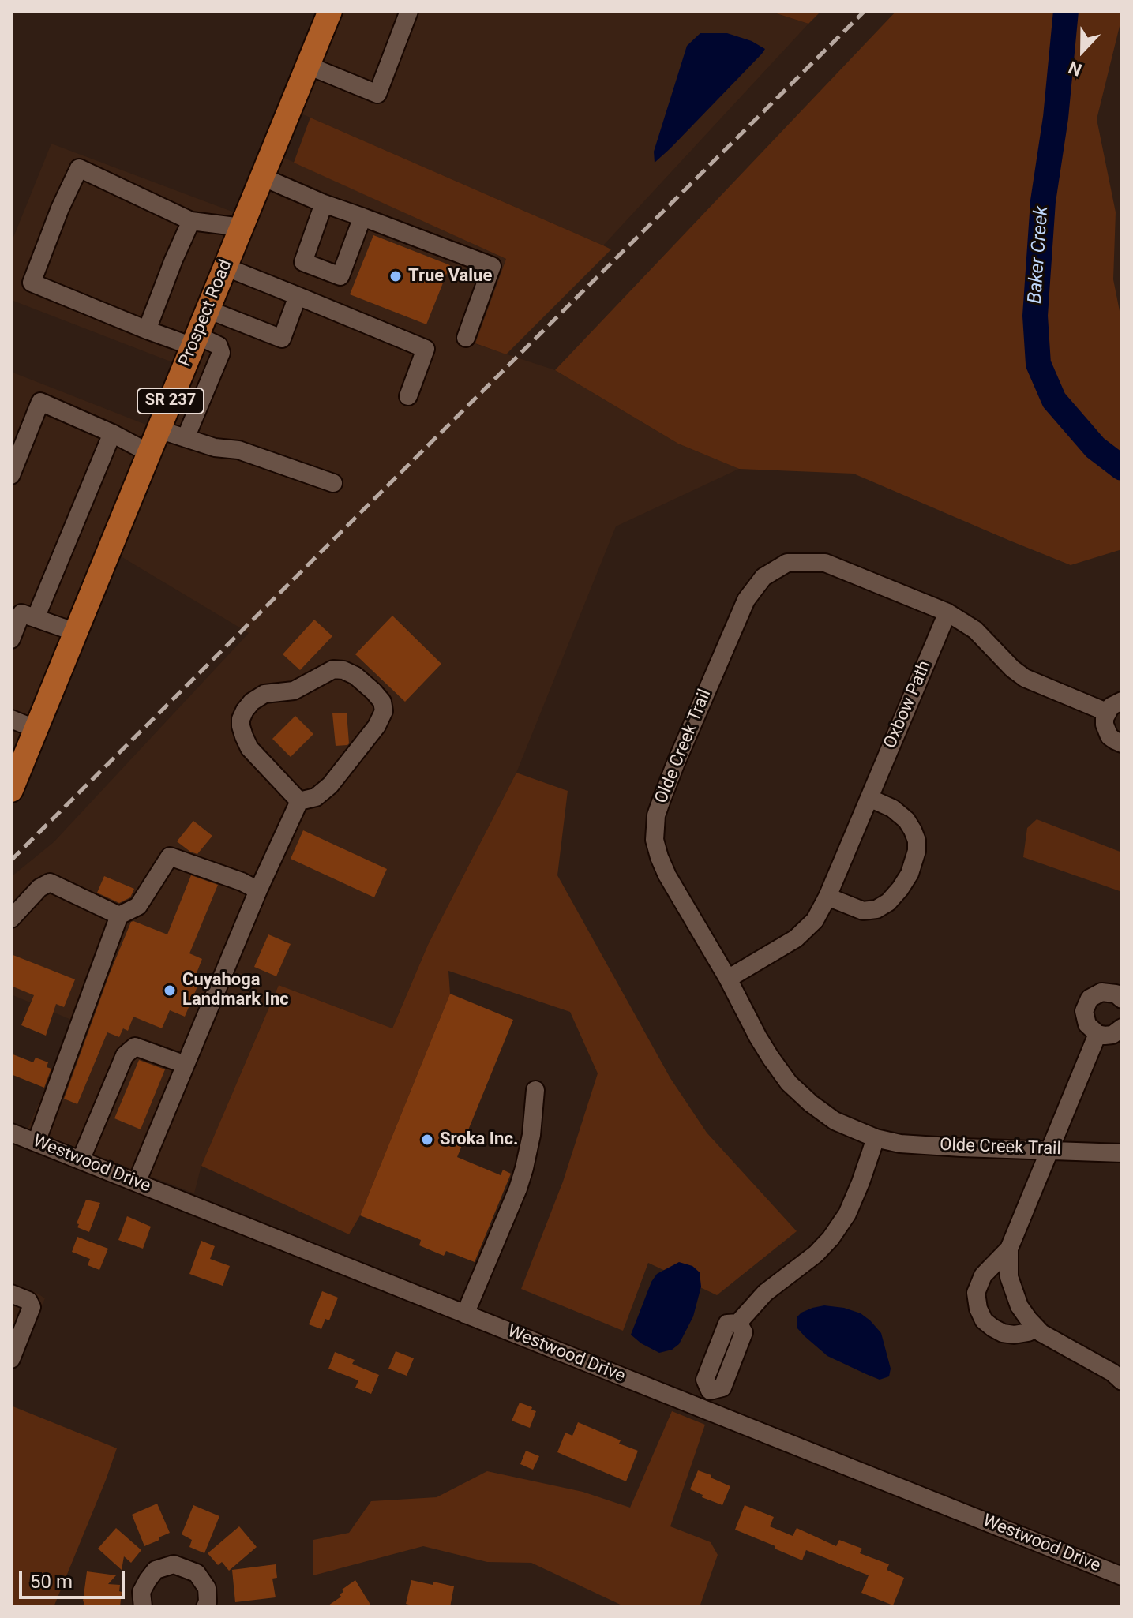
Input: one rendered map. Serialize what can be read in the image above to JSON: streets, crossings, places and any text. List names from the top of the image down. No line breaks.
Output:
{"streets":{"main road":["Prospect Road","SR 237"],"street":["Oxbow Path","Olde Creek Trail","Westwood Drive"]},"crossings":[["Oxbow Path","Olde Creek Trail"]],"water":["Baker Creek"],"places":["True Value","Cuyahoga Landmark Inc","Sroka Inc."],"scale_bar":"50 m","north":"bottom"}
